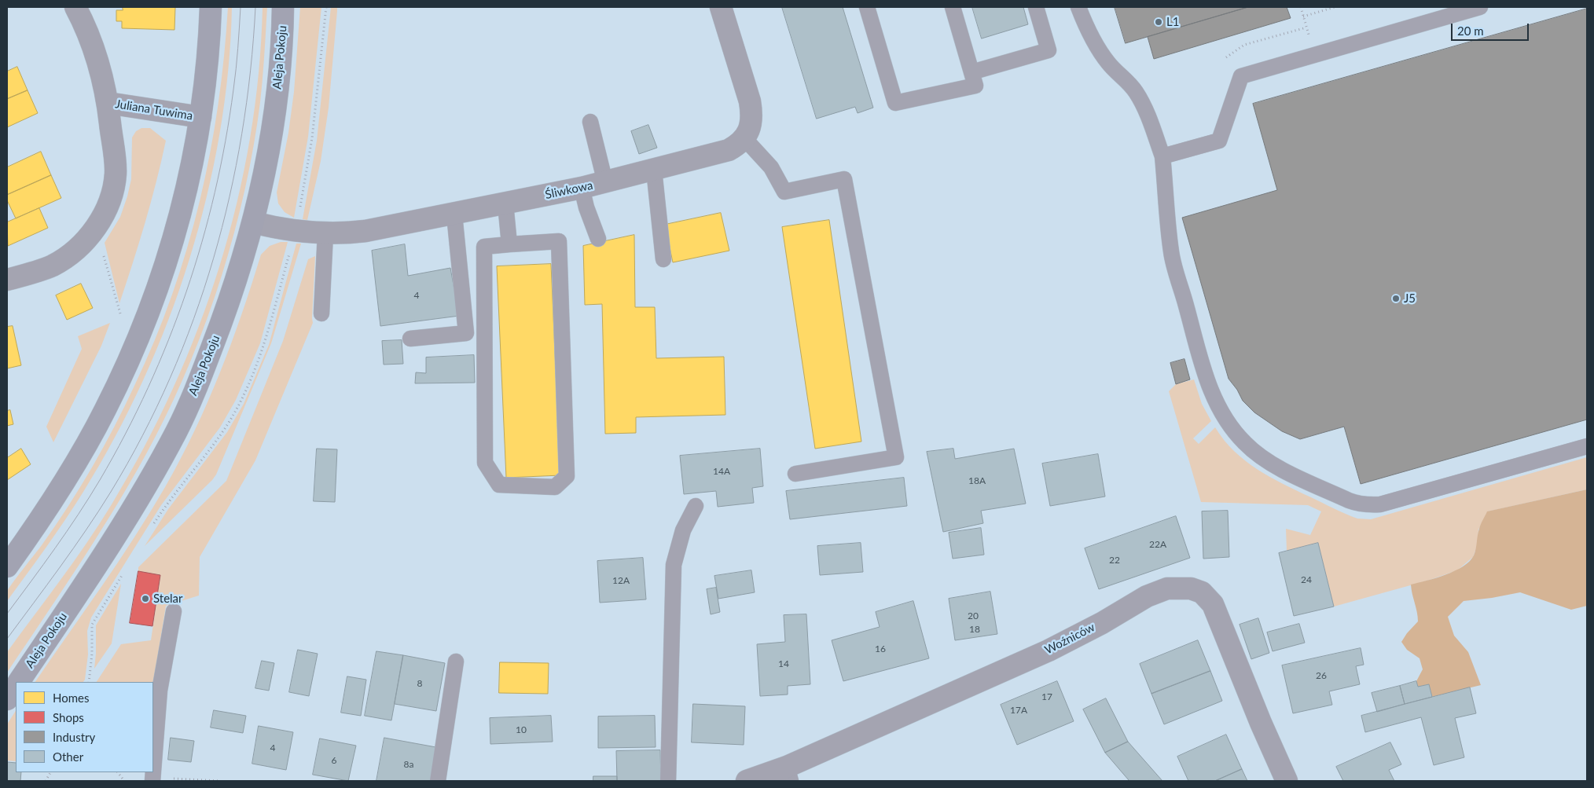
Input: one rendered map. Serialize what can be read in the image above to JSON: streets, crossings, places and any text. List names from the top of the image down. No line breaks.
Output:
{"streets":{"main road":["Aleja Pokoju"],"street":["Juliana Tuwima","Śliwkowa","Woźniców"]},"crossings":[["Aleja Pokoju","Śliwkowa"]],"places":["L1","J5","Stelar"],"house_numbers":["4","14A","18A","22A","22","24","12A","20","18","16","14","26","8","17","17A","10","4","6","8a"],"legend":["Homes","Shops","Industry","Other"],"scale_bar":"20 m"}
